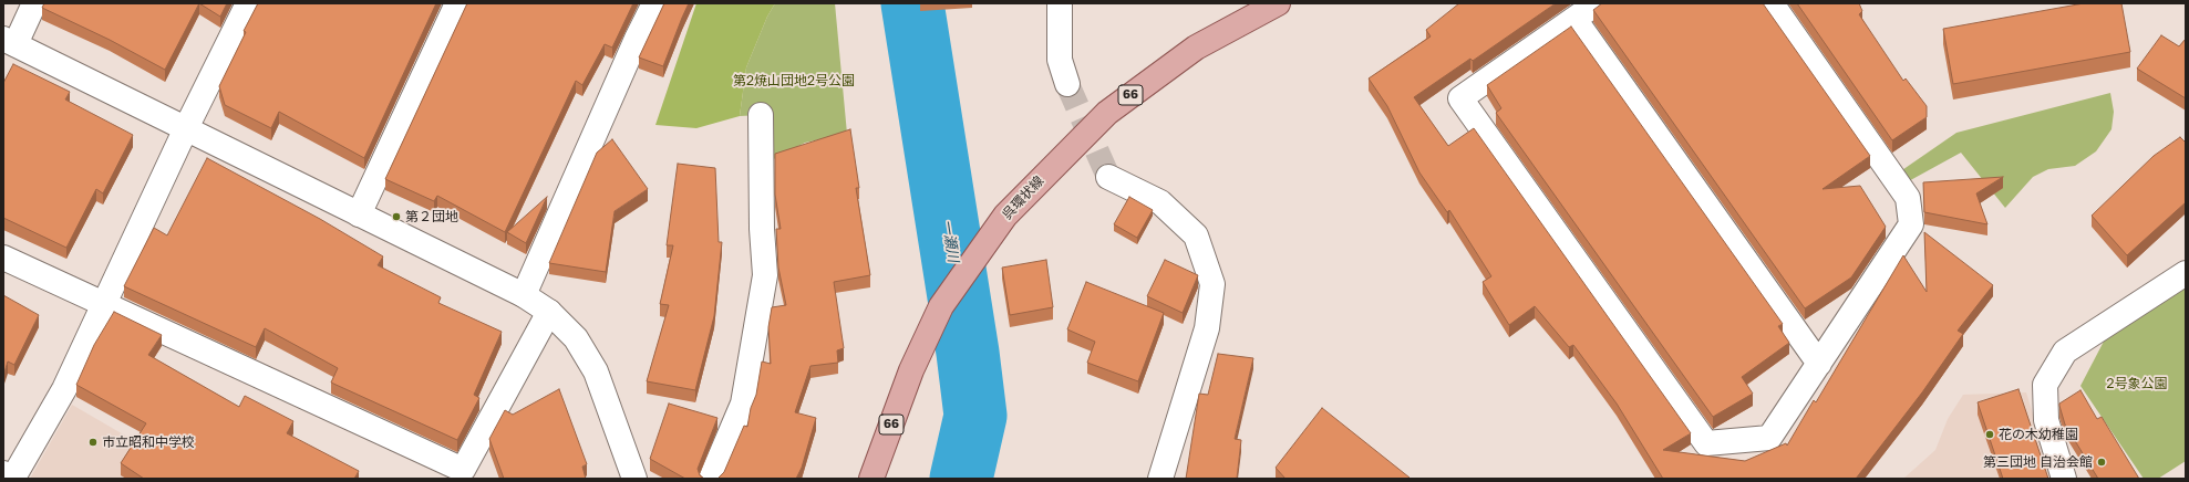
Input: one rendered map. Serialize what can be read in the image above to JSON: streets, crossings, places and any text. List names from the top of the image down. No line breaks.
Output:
{"streets":{"main road":["66","呉環状線"]},"water":["一瀬川"],"parks":["第2焼山団地2号公園","2号象公園"],"places":["第２団地","花の木幼稚園","市立昭和中学校","第三団地 自治会館"]}
